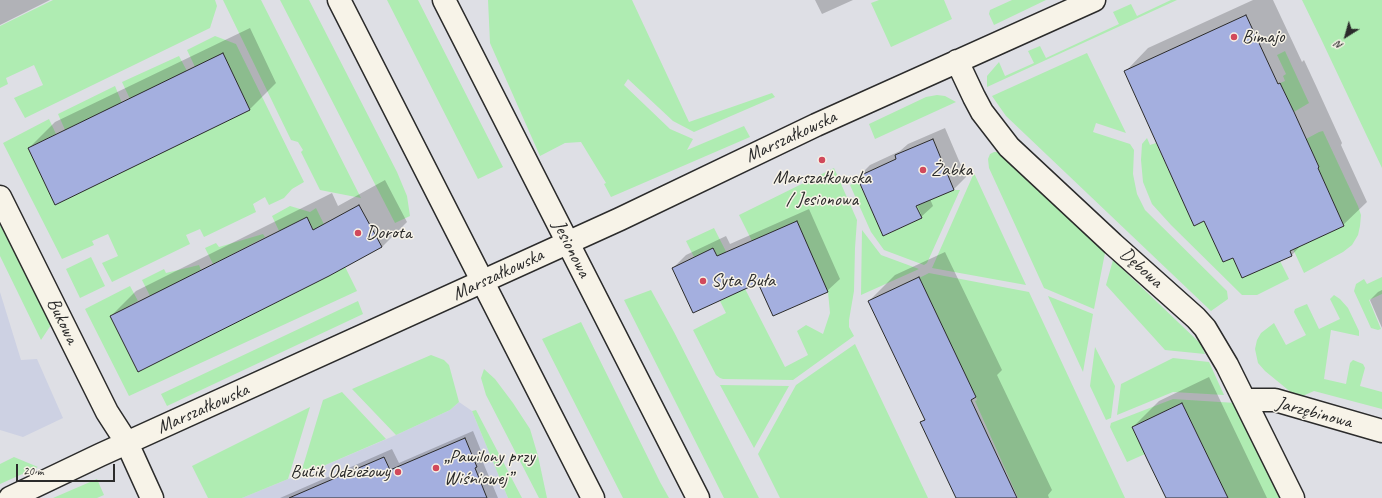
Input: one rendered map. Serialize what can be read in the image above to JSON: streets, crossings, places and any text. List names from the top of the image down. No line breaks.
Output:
{"streets":{"street":["Marszałkowska","Jesionowa","Dębowa","Bukowa","Jarzębinowa"]},"crossings":[["Marszałkowska","Jesionowa"],["Marszałkowska","Dębowa"],["Marszałkowska","Bukowa"],["Dębowa","Jarzębinowa"]],"places":["Bimajo","Marszałkowska / Jesionowa","Żabka","Dorota","Syta Buła","„Pawilony przy Wiśniowej”","Butik Odzieżowy"],"scale_bar":"20 m","north":"bottom left"}
